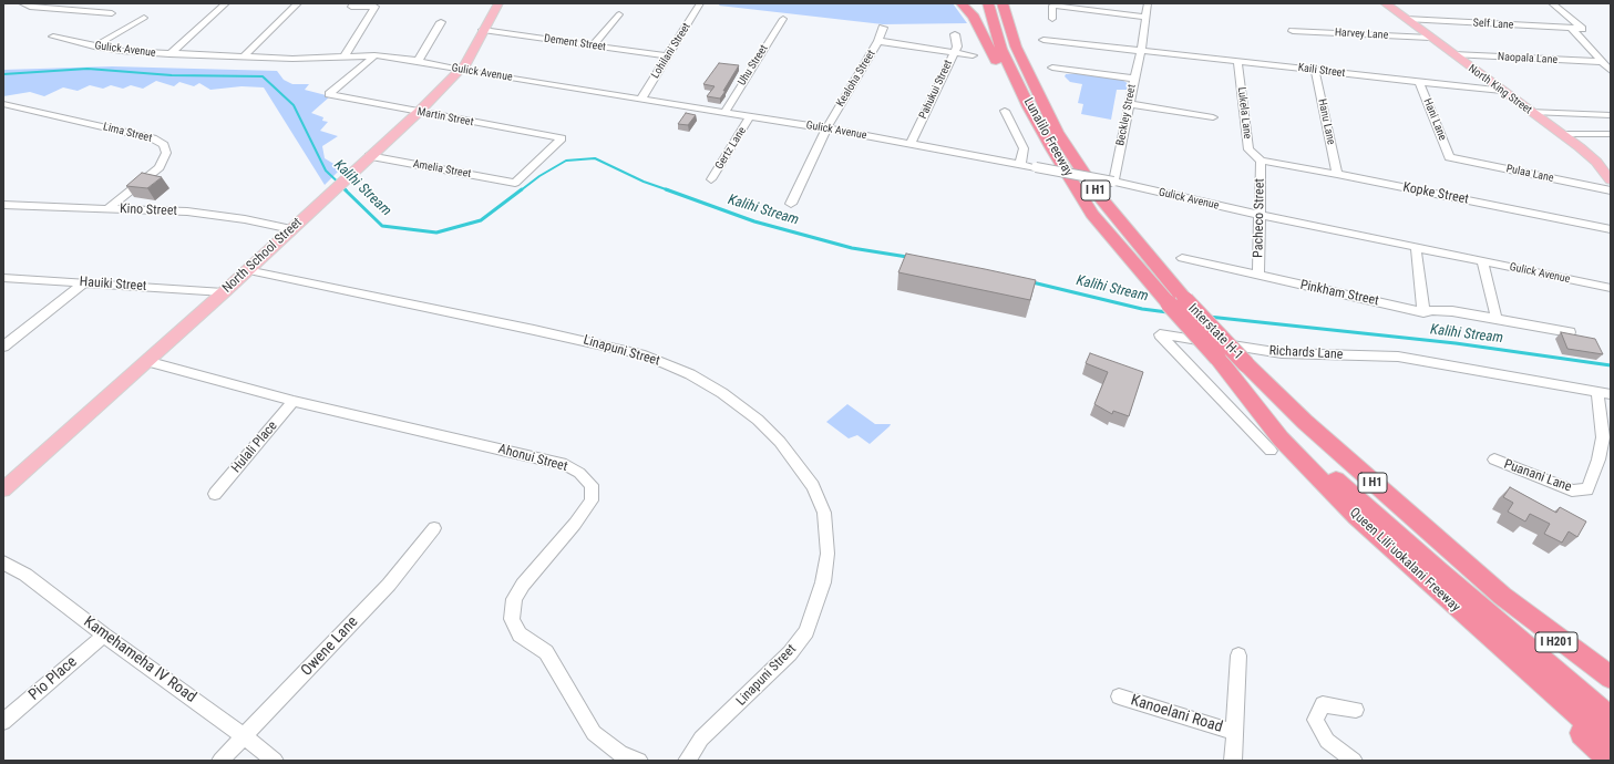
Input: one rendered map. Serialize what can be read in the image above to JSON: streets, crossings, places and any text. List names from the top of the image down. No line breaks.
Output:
{"streets":{"highway":["Lunalilo Freeway","I H1","Interstate H-1","Queen Liliʻuokalani Freeway","I H201"],"main road":["North King Street","North School Street"],"street":["Self Lane","Harvey Lane","Dement Street","Gulick Avenue","Lohilani Street","Naopala Lane","Uhu Street","Kaili Street","Kealoha Street","Pahukui Street","Lukela Lane","Beckley Street","Martin Street","Hani Lane","Hanu Lane","Lima Street","Gertz Lane","Amelia Street","Pulaa Lane","Kopke Street","Kino Street","Pacheco Street","Hauiki Street","Pinkham Street","Linapuni Street","Richards Lane","Hulali Place","Ahonui Street","Puanani Lane","Owene Lane","Kamehameha IV Road","Pio Place","Kanoelani Road"]},"crossings":[["Self Lane","North King Street"],["Harvey Lane","North King Street"],["Dement Street","Lohilani Street"],["Dement Street","North School Street"],["Gulick Avenue","Lohilani Street"],["Gulick Avenue","Uhu Street"],["Gulick Avenue","Kealoha Street"],["Gulick Avenue","Pahukui Street"],["Gulick Avenue","Beckley Street"],["Gulick Avenue","Martin Street"],["Gulick Avenue","Gertz Lane"],["Gulick Avenue","Pacheco Street"],["Gulick Avenue","North School Street"],["Naopala Lane","North King Street"],["Kaili Street","North King Street"],["Kaili Street","Lukela Lane"],["Kaili Street","Beckley Street"],["Kaili Street","Hani Lane"],["Kaili Street","Hanu Lane"],["Lukela Lane","Kopke Street"],["Lukela Lane","Pacheco Street"],["Martin Street","Amelia Street"],["Martin Street","North School Street"],["Hani Lane","Pulaa Lane"],["Hanu Lane","Kopke Street"],["Lima Street","Kino Street"],["Lunalilo Freeway","Interstate H-1"],["Lunalilo Freeway","Queen Liliʻuokalani Freeway"],["Amelia Street","North School Street"],["I H1","Interstate H-1"],["I H1","I H201"],["Kopke Street","Pacheco Street"],["Kino Street","North School Street"],["Pacheco Street","Pinkham Street"],["North School Street","Hauiki Street"],["North School Street","Linapuni Street"],["North School Street","Ahonui Street"],["Interstate H-1","I H201"],["Richards Lane","Puanani Lane"],["Hulali Place","Ahonui Street"],["Owene Lane","Kamehameha IV Road"],["Kamehameha IV Road","Pio Place"]],"water":["Kalihi Stream"]}
